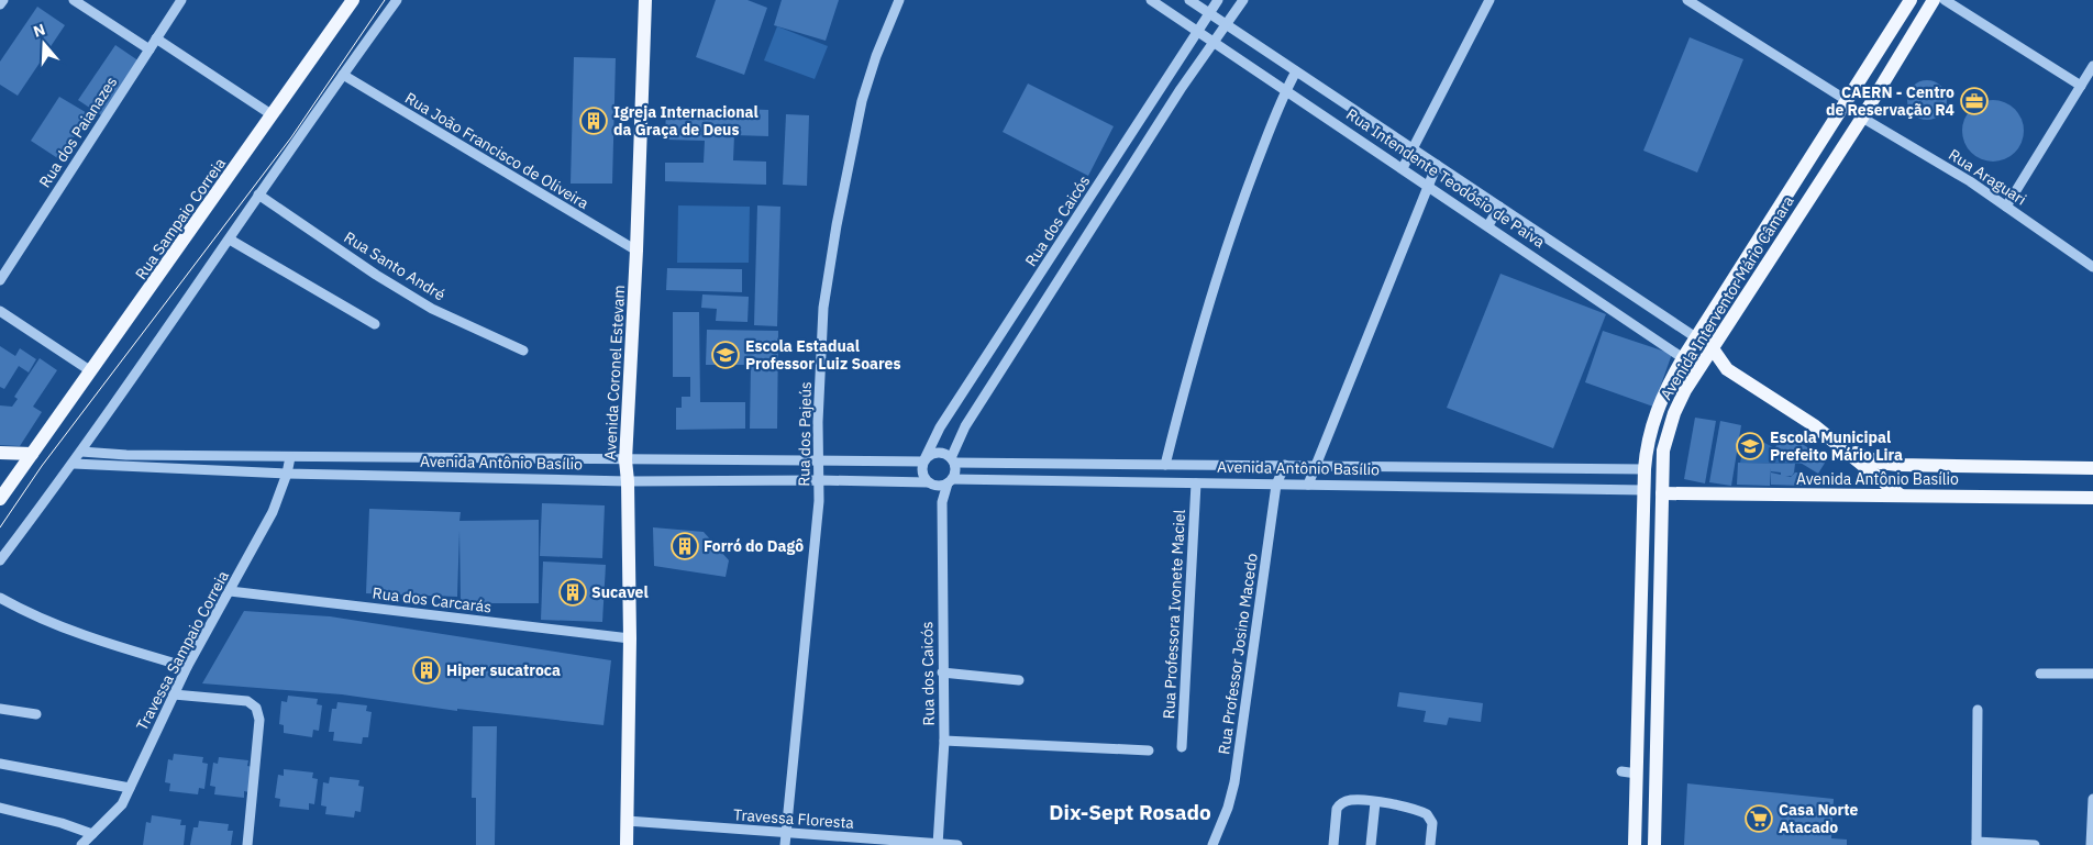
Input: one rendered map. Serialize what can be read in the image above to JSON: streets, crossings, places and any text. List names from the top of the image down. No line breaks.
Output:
{"streets":{"main road":["Rua Intendente Teodósio de Paiva","Rua Sampaio Correia","Avenida Interventor Mário Câmara","Avenida Coronel Estevam","Avenida Antônio Basílio"],"street":["Rua dos Paianazes","Rua João Francisco de Oliveira","Rua Araguari","Rua dos Caicós","Rua Santo André","Rua dos Pajeús","Rua dos Carcarás","Rua Professora Ivonete Maciel","Travessa Sampaio Correia","Rua Professor Josino Macedo","Travessa Floresta"]},"crossings":[["Rua João Francisco de Oliveira","Avenida Coronel Estevam"],["Rua Araguari","Avenida Interventor Mário Câmara"],["Rua Intendente Teodósio de Paiva","Rua dos Caicós"],["Rua Intendente Teodósio de Paiva","Avenida Interventor Mário Câmara"],["Rua Intendente Teodósio de Paiva","Avenida Antônio Basílio"],["Rua dos Caicós","Avenida Antônio Basílio"],["Rua dos Caicós","Travessa Floresta"],["Avenida Interventor Mário Câmara","Avenida Antônio Basílio"],["Avenida Coronel Estevam","Avenida Antônio Basílio"],["Avenida Coronel Estevam","Rua dos Carcarás"],["Avenida Coronel Estevam","Travessa Floresta"],["Rua dos Pajeús","Avenida Antônio Basílio"],["Rua dos Pajeús","Travessa Floresta"],["Avenida Antônio Basílio","Rua Professora Ivonete Maciel"],["Avenida Antônio Basílio","Travessa Sampaio Correia"],["Avenida Antônio Basílio","Rua Professor Josino Macedo"],["Rua dos Carcarás","Travessa Sampaio Correia"]],"districts":["Dix-Sept Rosado"],"places":{"office":["CAERN - Centro de Reservação R4"],"building":["Igreja Internacional da Graça de Deus","Forró do Dagô","Sucavel","Hiper sucatroca"],"school or university":["Escola Estadual Professor Luiz Soares","Escola Municipal Prefeito Mário Lira"],"supermarket":["Casa Norte Atacado"]},"north":"top"}
